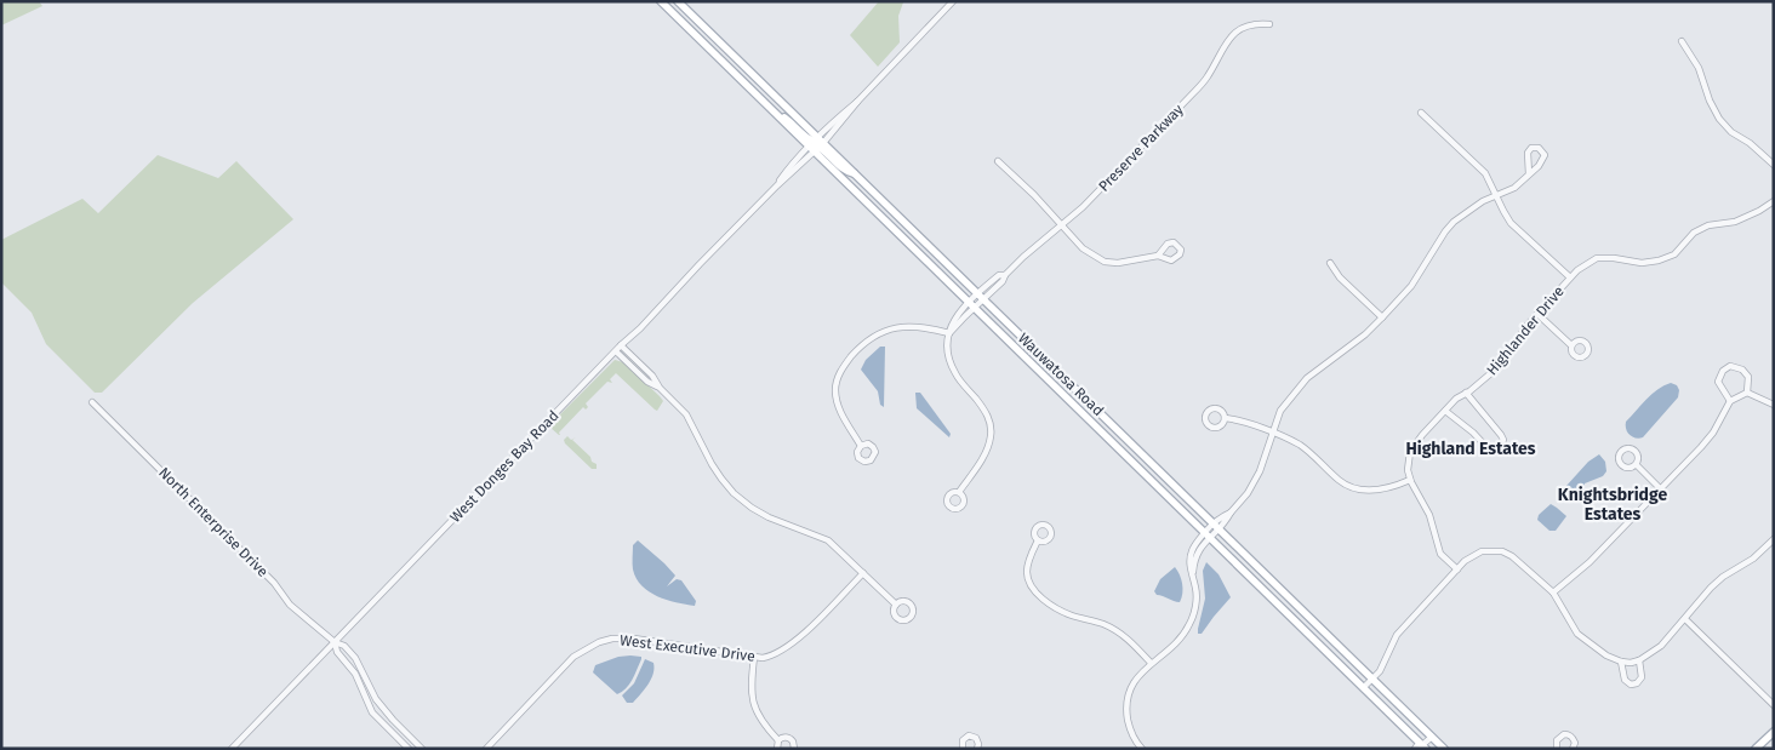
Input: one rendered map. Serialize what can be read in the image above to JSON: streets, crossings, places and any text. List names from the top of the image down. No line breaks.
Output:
{"streets":{"main road":["Wauwatosa Road"],"street":["Preserve Parkway","Highlander Drive","West Donges Bay Road","North Enterprise Drive","West Executive Drive"]},"crossings":[["Preserve Parkway","Wauwatosa Road"],["Wauwatosa Road","West Donges Bay Road"],["West Donges Bay Road","North Enterprise Drive"]],"districts":["Highland Estates","Knightsbridge Estates"]}
